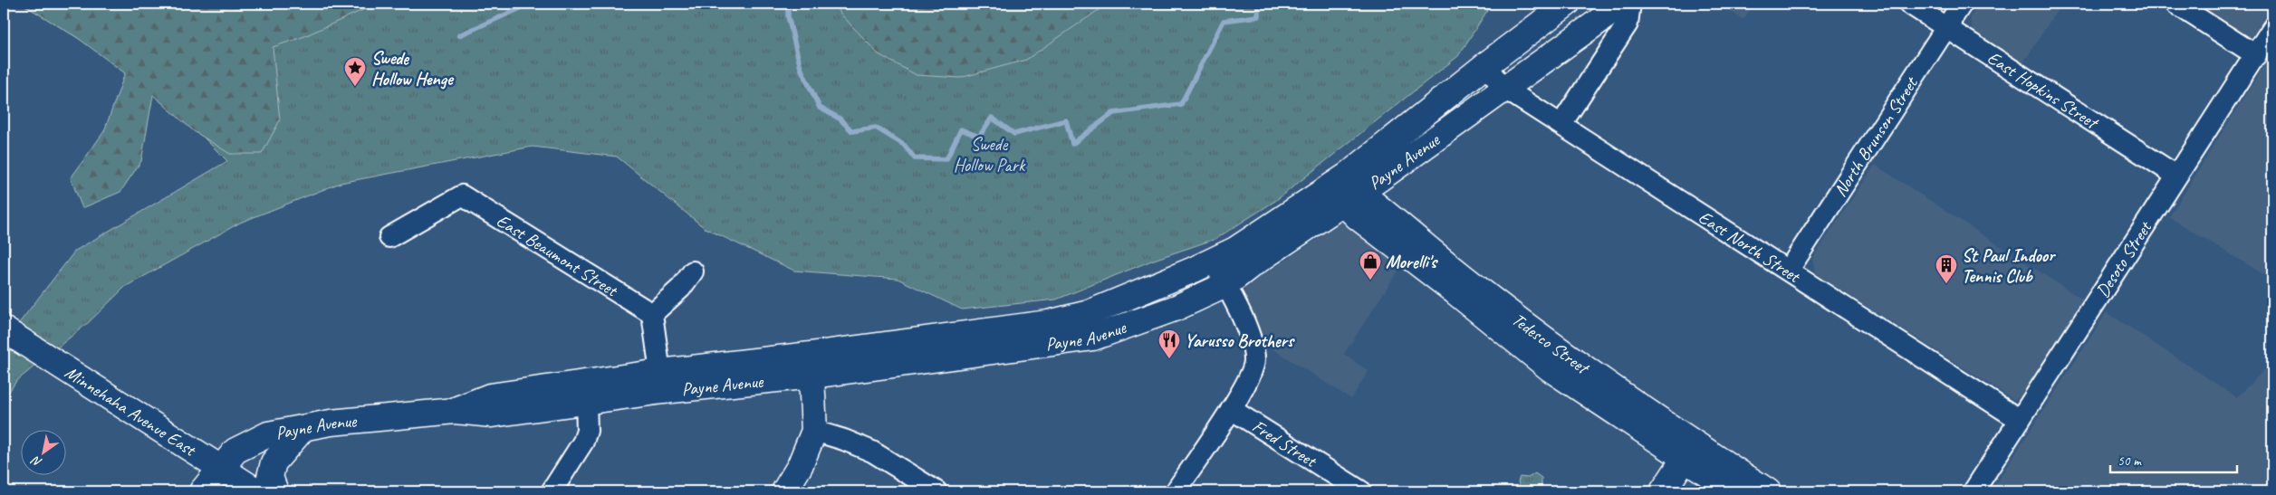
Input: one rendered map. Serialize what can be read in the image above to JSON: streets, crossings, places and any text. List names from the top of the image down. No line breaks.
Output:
{"streets":{"street":["East Hopkins Street","North Brunson Street","Payne Avenue","East North Street","East Beaumont Street","Desoto Street","Tedesco Street","Minnehaha Avenue East","Fred Street"]},"crossings":[["East Hopkins Street","North Brunson Street"],["East Hopkins Street","Desoto Street"],["North Brunson Street","East North Street"],["Payne Avenue","East North Street"],["Payne Avenue","Tedesco Street"],["Payne Avenue","Minnehaha Avenue East"],["East North Street","Desoto Street"]],"parks":["Swede Hollow Park"],"places":{"place":["Swede Hollow Henge"],"shop":["Morelli's"],"building":["St Paul Indoor Tennis Club"],"restaurant":["Yarusso Brothers"]},"scale_bar":"50 m","north":"bottom left"}
